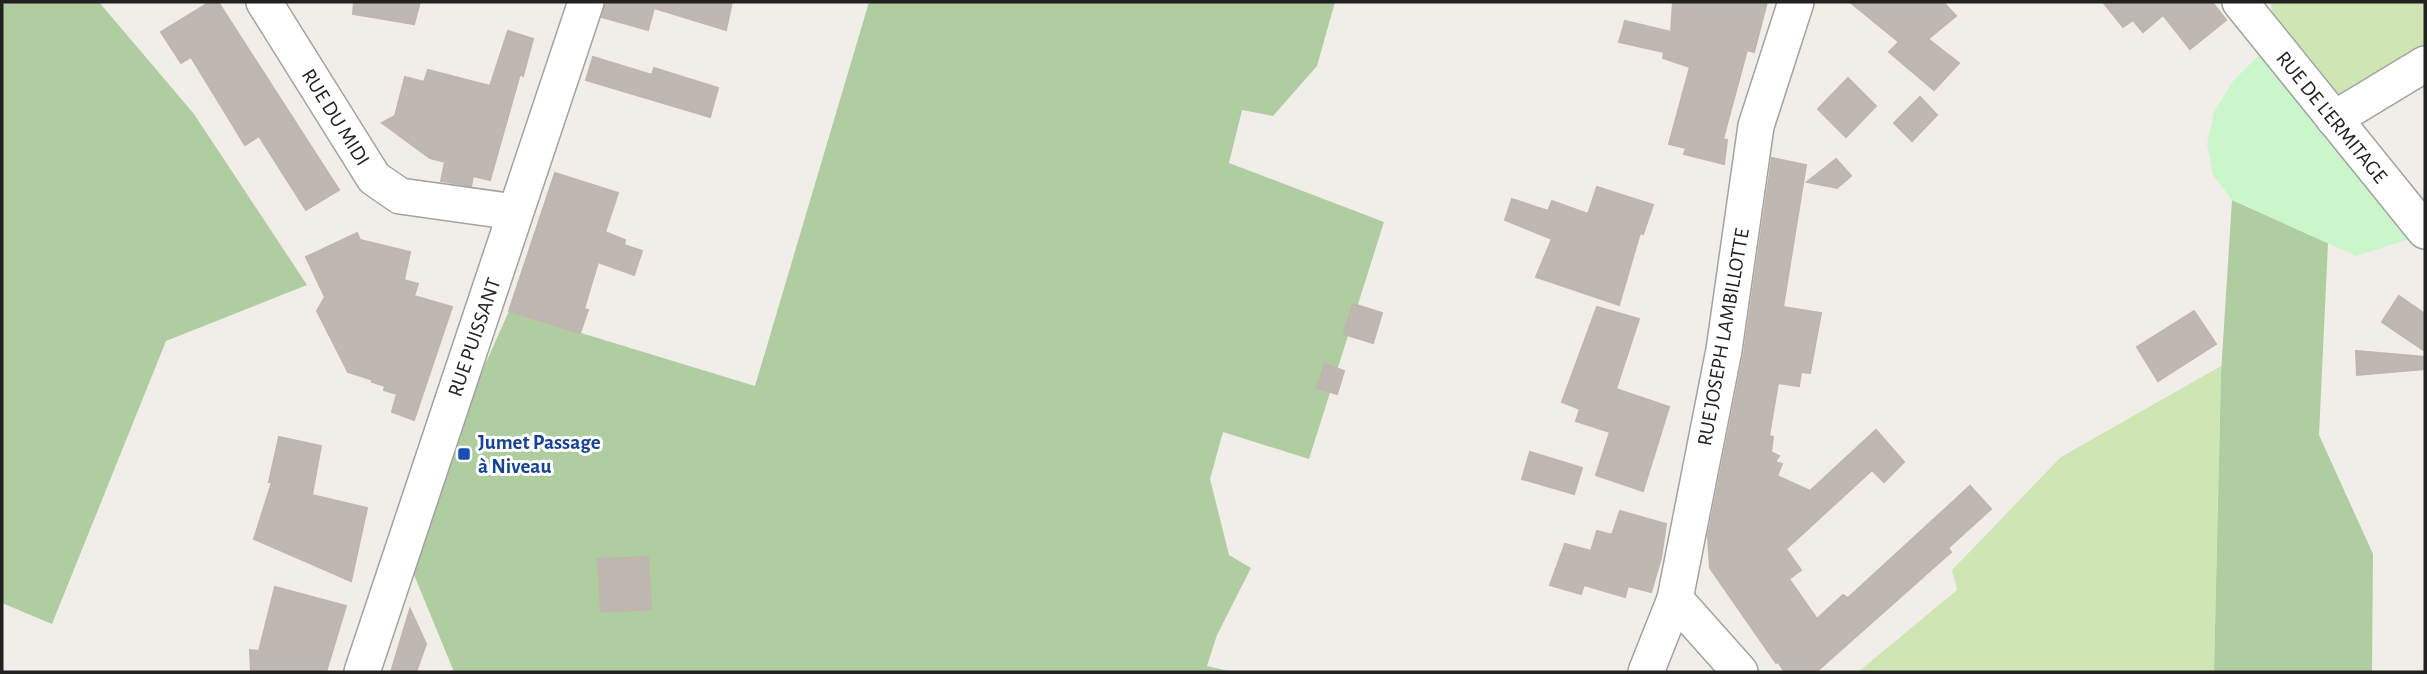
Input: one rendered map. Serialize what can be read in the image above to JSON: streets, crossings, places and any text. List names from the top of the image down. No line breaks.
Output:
{"streets":{"street":["RUE DU MIDI","RUE DE L'ERMITAGE","RUE PUISSANT","RUE JOSEPH LAMBILLOTTE"]},"crossings":[["RUE DU MIDI","RUE PUISSANT"]],"places":{"transit":["Jumet Passage à Niveau"]}}
